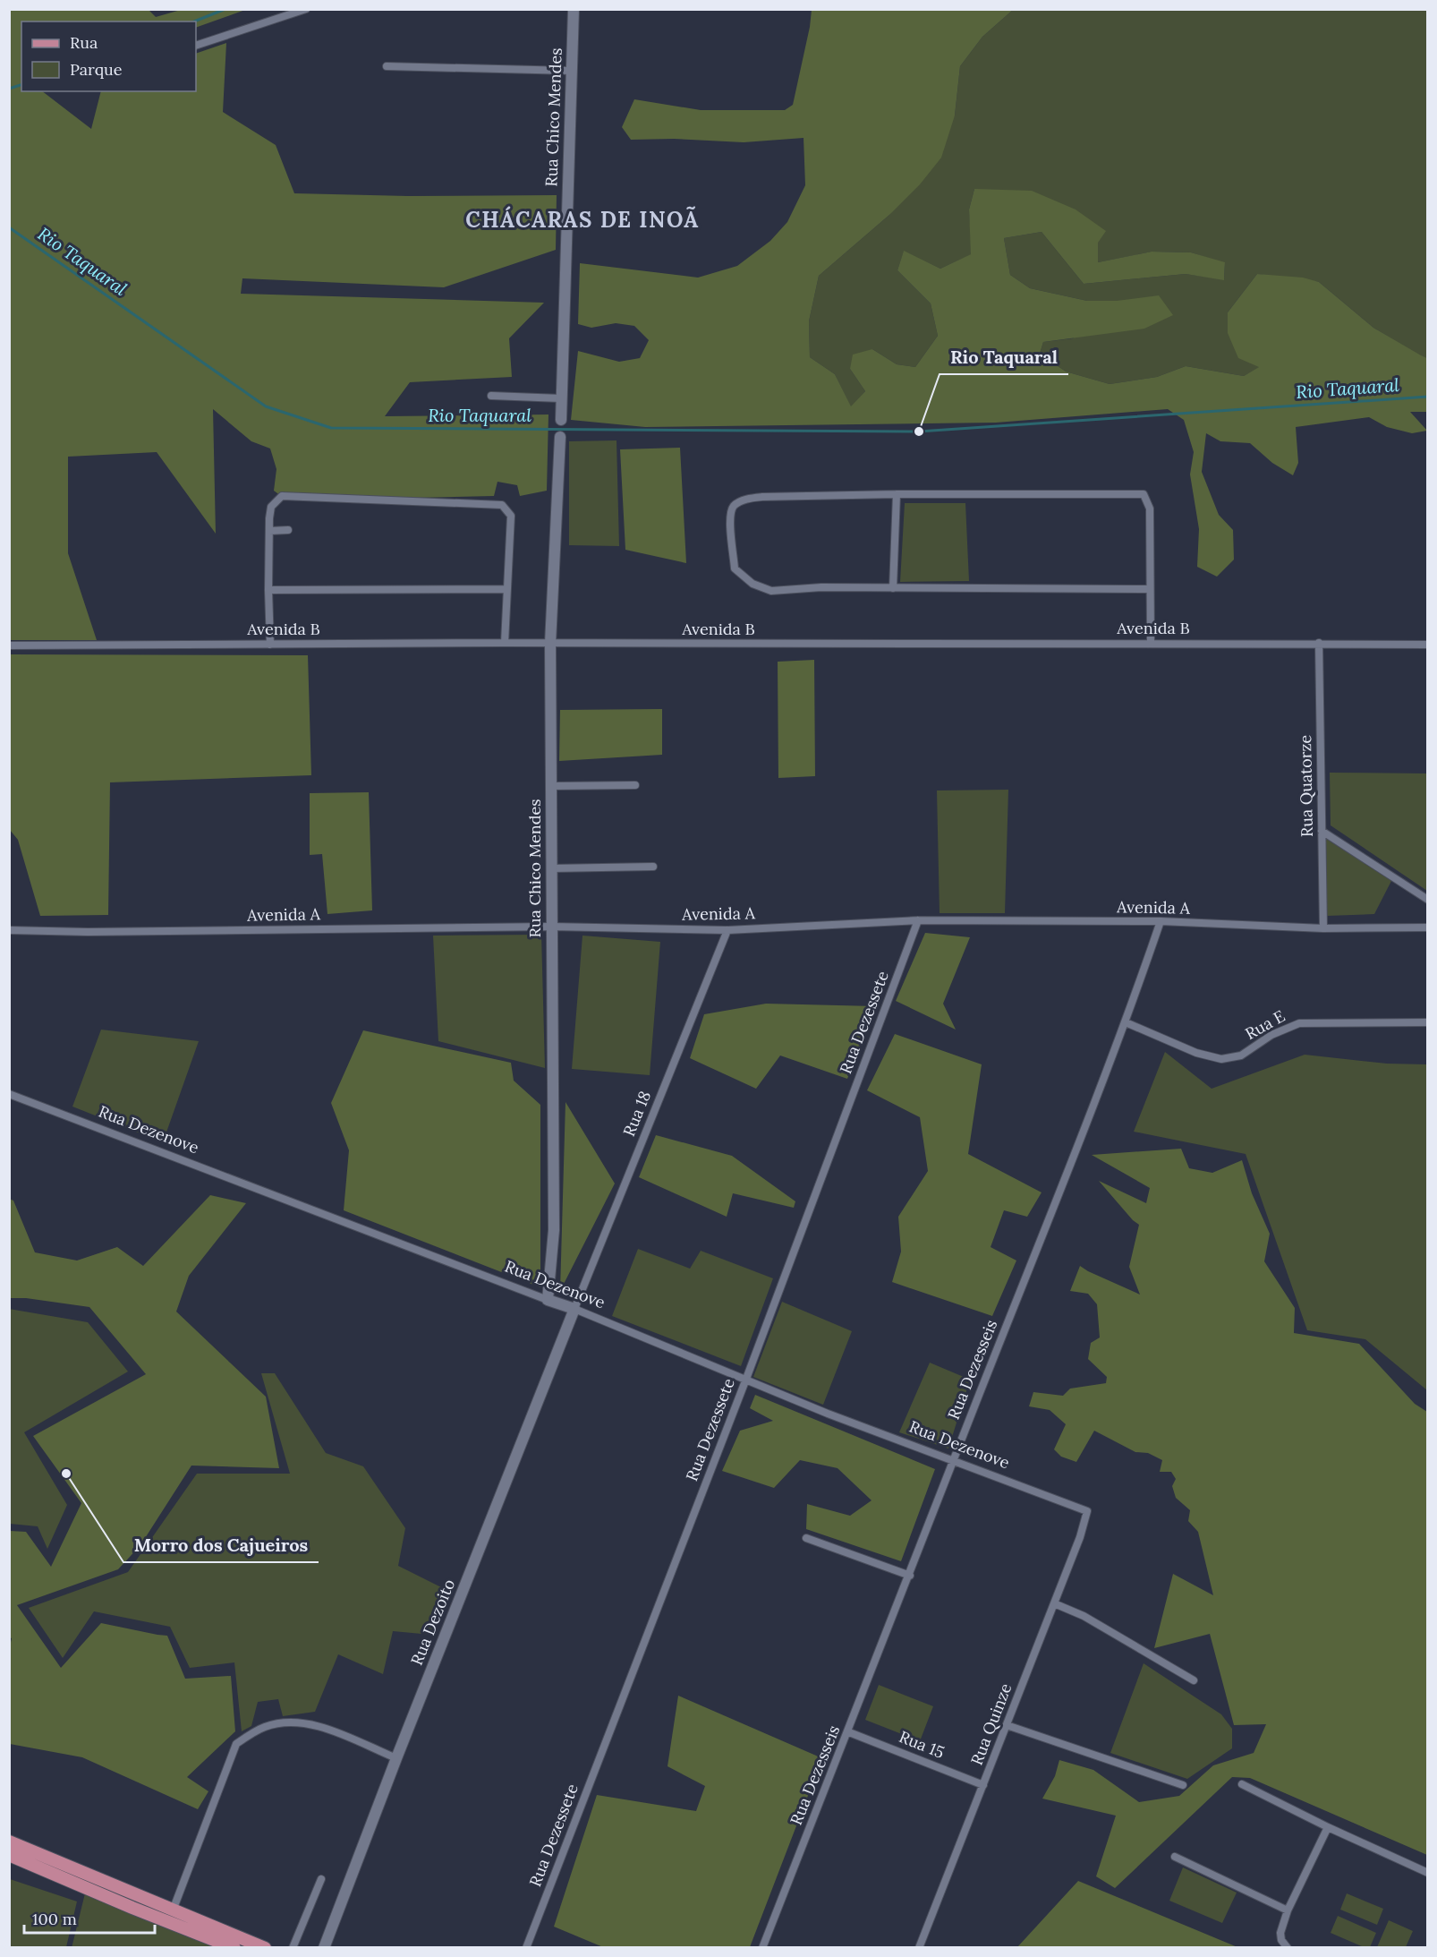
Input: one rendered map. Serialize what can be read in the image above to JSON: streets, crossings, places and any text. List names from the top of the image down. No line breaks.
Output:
{"streets":{"main road":["Rua Chico Mendes","Rua Dezenove","Rua Dezoito"],"street":["Avenida B","Rua Quatorze","Avenida A","Rua Dezessete","Rua E","Rua 18","Rua Dezesseis","Rua Quinze","Rua 15"]},"crossings":[["Rua Chico Mendes","Avenida B"],["Rua Chico Mendes","Avenida A"],["Rua Chico Mendes","Rua Dezenove"],["Avenida B","Rua Quatorze"],["Rua Quatorze","Avenida A"],["Avenida A","Rua Dezessete"],["Avenida A","Rua 18"],["Avenida A","Rua Dezesseis"],["Rua Dezessete","Rua Dezenove"],["Rua E","Rua Dezesseis"],["Rua 18","Rua Dezenove"],["Rua 18","Rua Dezoito"],["Rua Dezenove","Rua Dezesseis"],["Rua Dezenove","Rua Dezoito"],["Rua Dezenove","Rua Quinze"],["Rua Dezesseis","Rua 15"],["Rua Quinze","Rua 15"]],"districts":["CHÁCARAS DE INOÃ"],"water":["Rio Taquaral"],"places":["Rio Taquaral","Morro dos Cajueiros"],"legend":["Rua","Parque"],"scale_bar":"100 m"}
